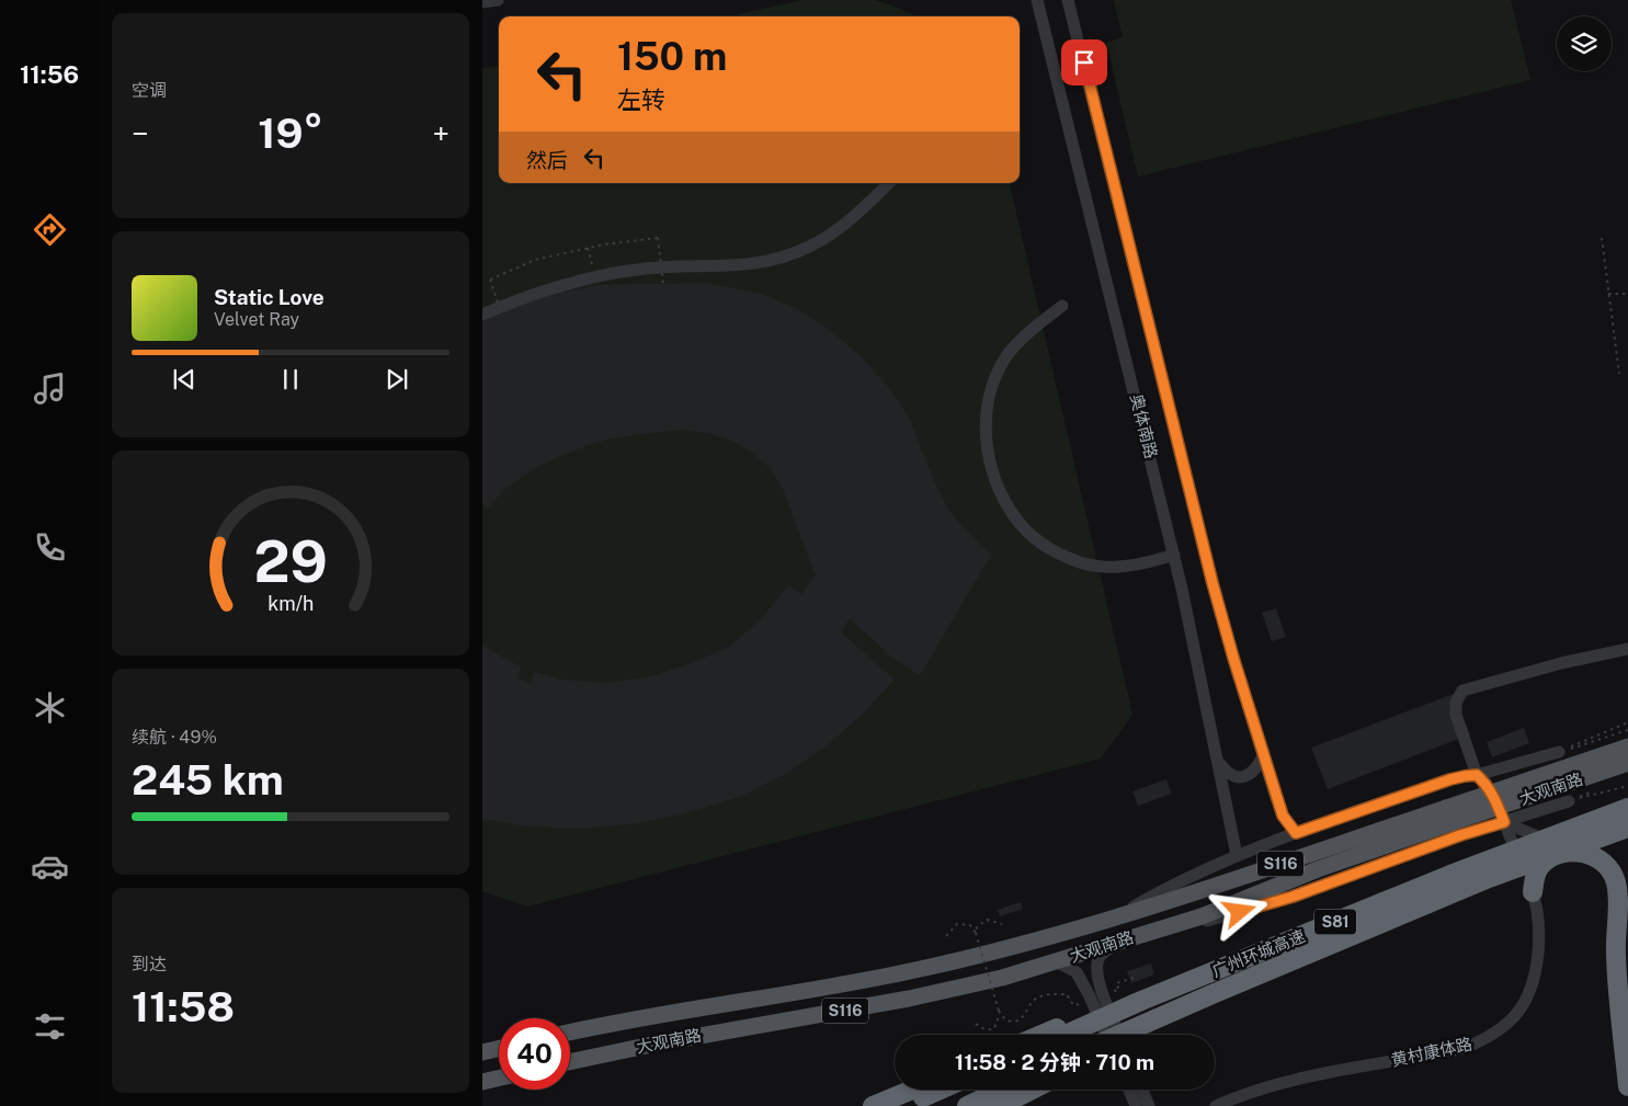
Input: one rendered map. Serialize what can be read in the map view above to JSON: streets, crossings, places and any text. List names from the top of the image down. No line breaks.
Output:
{"streets":{"highway":["S81","广州环城高速"],"main road":["大观南路","S116"],"street":["奥体南路","黄村康体路"]},"page":{"tabs":"11:56","tile":["空调",["续航 · 49%","245 km"],["到达","11:58"]],"turn":["150 m","左转"],"heat":["−","19°","+"],"then":"然后","song":["Static Love","Velvet Ray"],"limit":"40","trip":"11:58 · 2 分钟 · 710 m","gauge":["29","km/h"]}}
